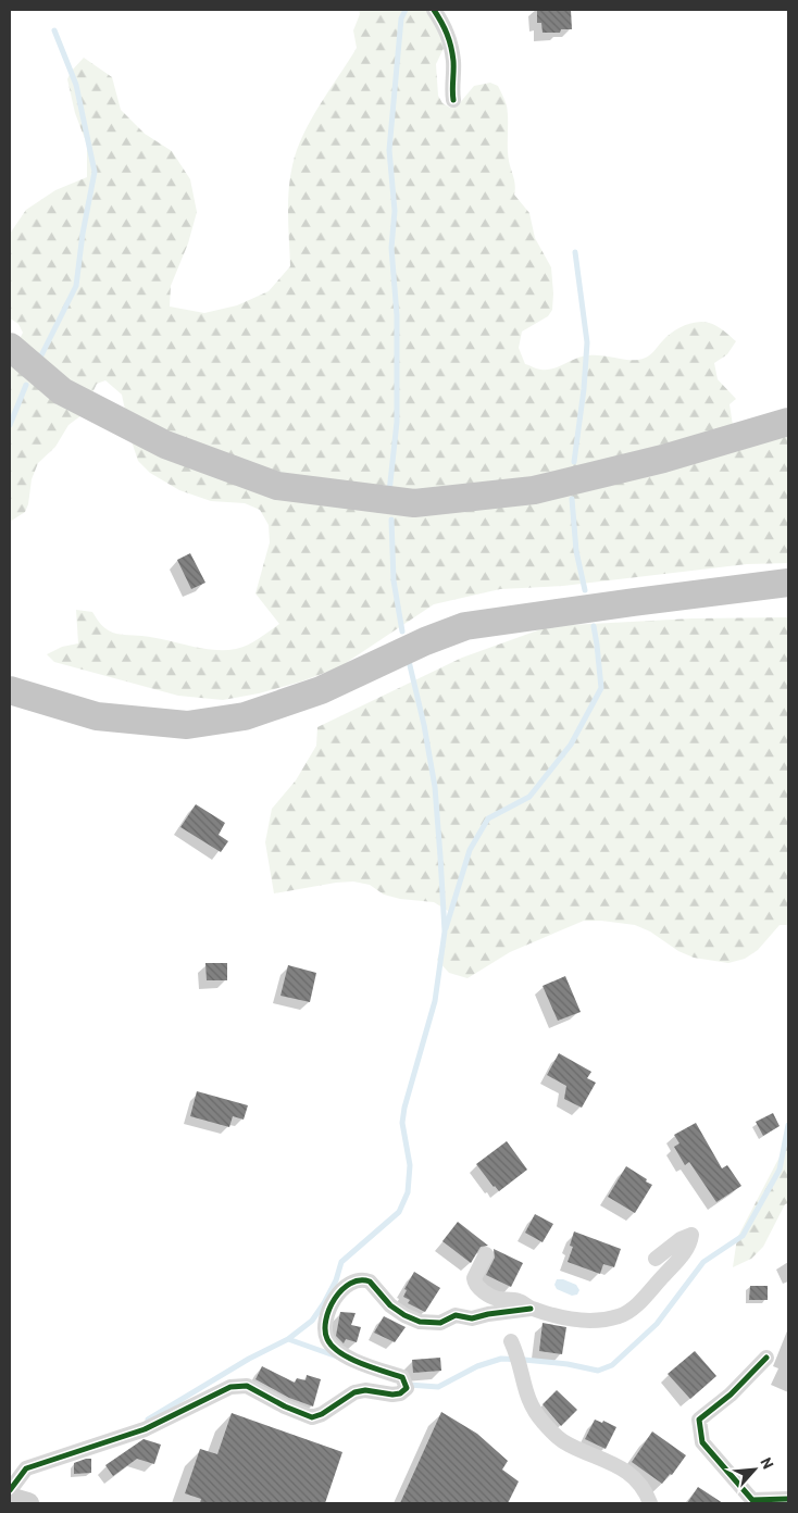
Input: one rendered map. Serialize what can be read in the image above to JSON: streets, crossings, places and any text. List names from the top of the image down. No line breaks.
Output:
{"north":"top right"}
